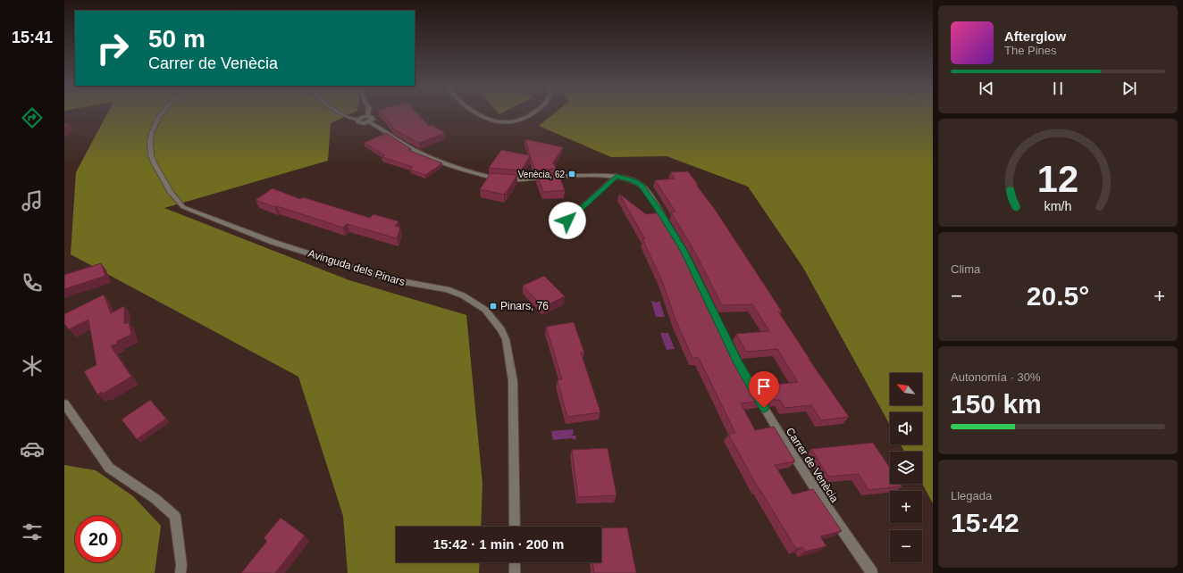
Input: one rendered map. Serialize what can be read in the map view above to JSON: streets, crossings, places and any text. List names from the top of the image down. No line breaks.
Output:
{"streets":{"street":["Avinguda dels Pinars","Carrer de Venècia"]},"places":{"transit":["Venècia, 62","Pinars, 76"]},"north":"top left","page":{"tabs":"15:41","turn":["50 m","Carrer de Venècia"],"song":["Afterglow","The Pines"],"tile":["Clima",["Autonomía · 30%","150 km"],["Llegada","15:42"]],"heat":["−","20.5°","+"],"map_buttons":["+","−"],"limit":"20","trip":"15:42 · 1 min · 200 m","gauge":["12","km/h"]}}
